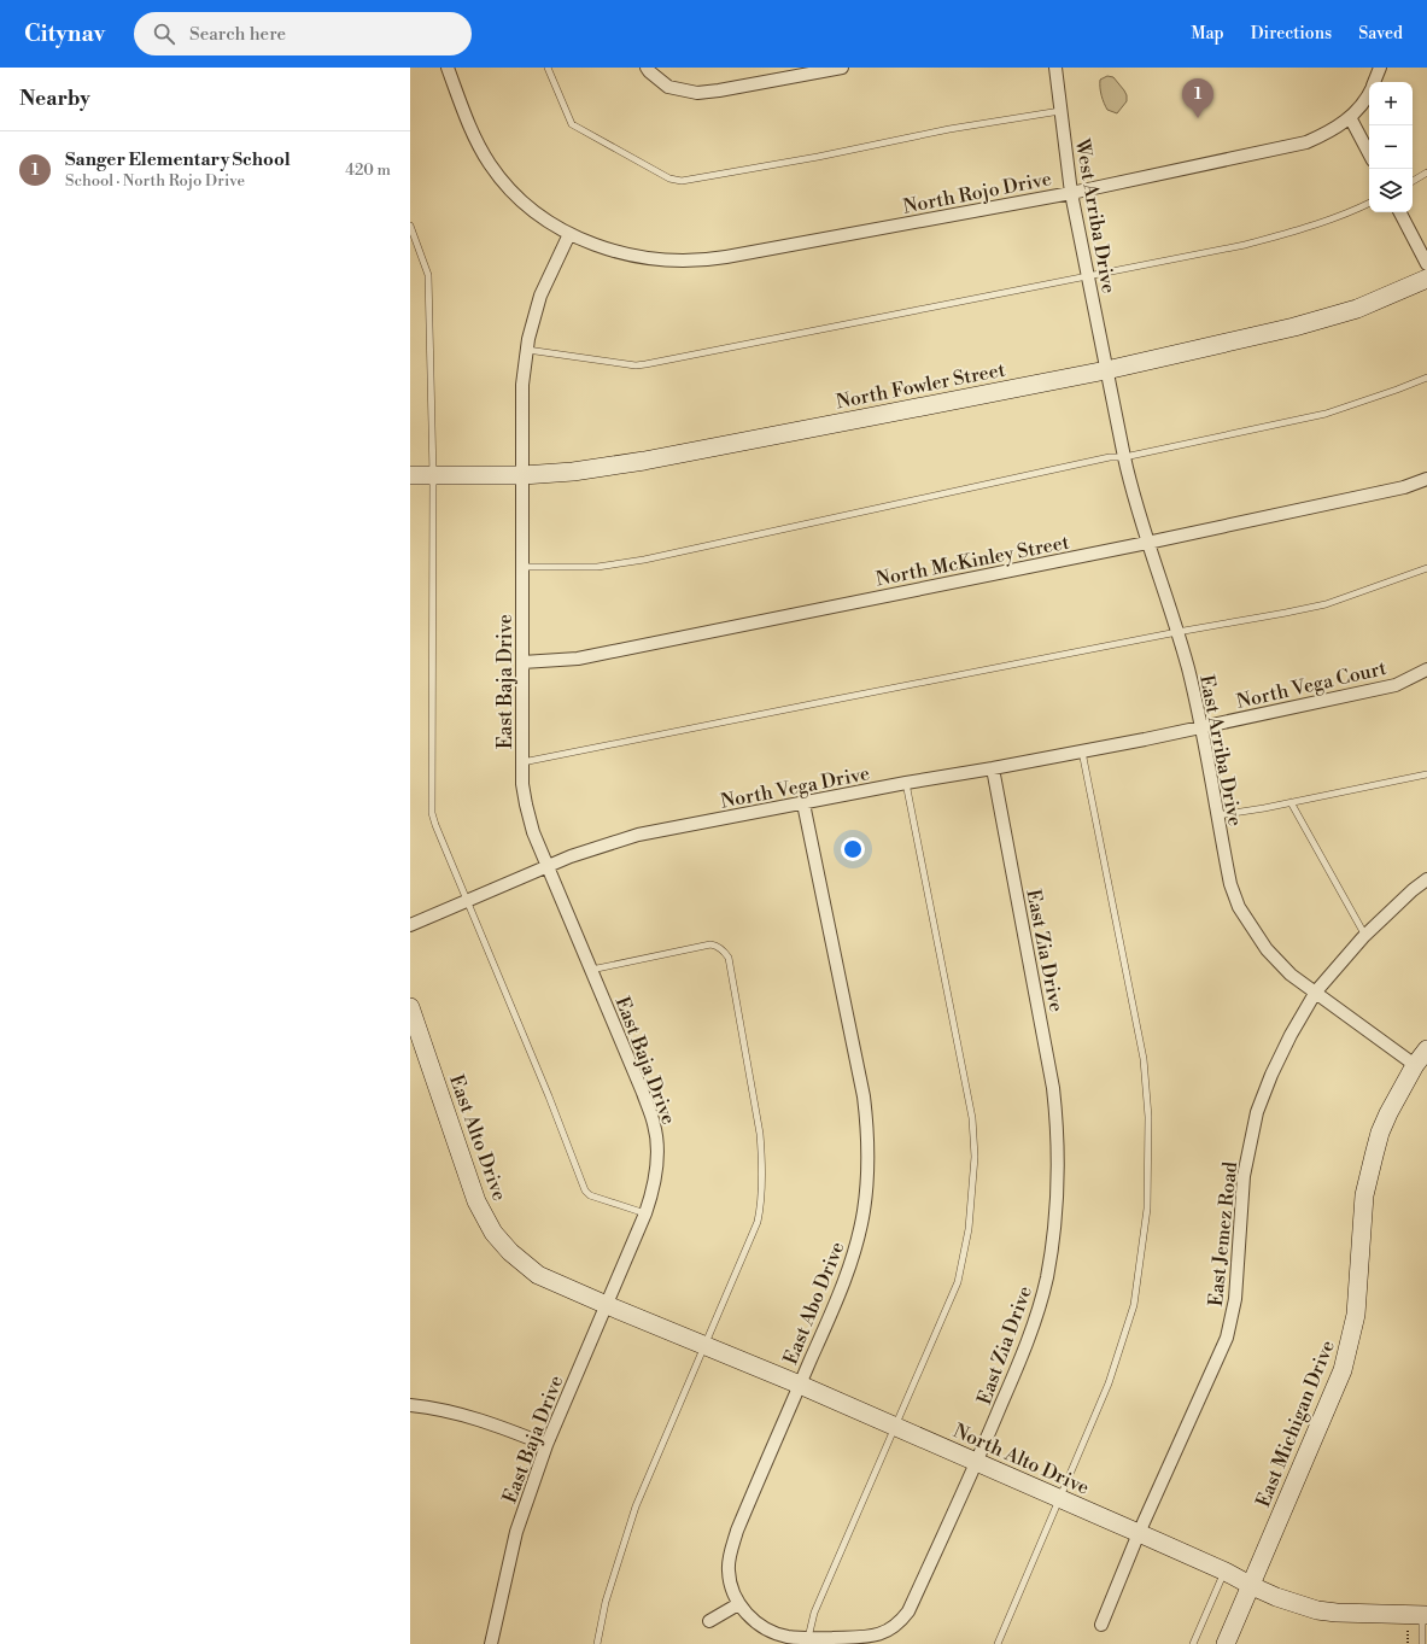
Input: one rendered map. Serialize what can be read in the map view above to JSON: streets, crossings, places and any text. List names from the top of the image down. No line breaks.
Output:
{"streets":{"street":["North Rojo Drive","West Arriba Drive","North Fowler Street","North McKinley Street","East Baja Drive","North Vega Court","East Arriba Drive","North Vega Drive","East Zia Drive","East Alto Drive","East Jemez Road","East Abo Drive","East Michigan Drive","North Alto Drive"]},"crossings":[["North Rojo Drive","West Arriba Drive"],["North Rojo Drive","East Baja Drive"],["West Arriba Drive","North Fowler Street"],["West Arriba Drive","East Arriba Drive"],["North Fowler Street","East Baja Drive"],["North Fowler Street","East Arriba Drive"],["North McKinley Street","East Baja Drive"],["North McKinley Street","East Arriba Drive"],["East Baja Drive","North Vega Drive"],["East Baja Drive","East Alto Drive"],["East Baja Drive","North Alto Drive"],["North Vega Court","East Arriba Drive"],["North Vega Court","North Vega Drive"],["East Arriba Drive","North Vega Drive"],["East Arriba Drive","East Jemez Road"],["East Arriba Drive","East Michigan Drive"],["North Vega Drive","East Zia Drive"],["North Vega Drive","East Abo Drive"],["East Zia Drive","East Abo Drive"],["East Zia Drive","North Alto Drive"],["East Alto Drive","North Alto Drive"],["East Jemez Road","North Alto Drive"],["East Abo Drive","North Alto Drive"],["East Michigan Drive","North Alto Drive"]],"page":{"header":"Citynav","search":"Search here","nav":["Map","Directions","Saved"],"heading":"Nearby","pins":"1","map_buttons":["+","−"],"list":[{"mark":"1","name":"Sanger Elementary School","note":"School · North Rojo Drive","value":"420 m"}]}}
